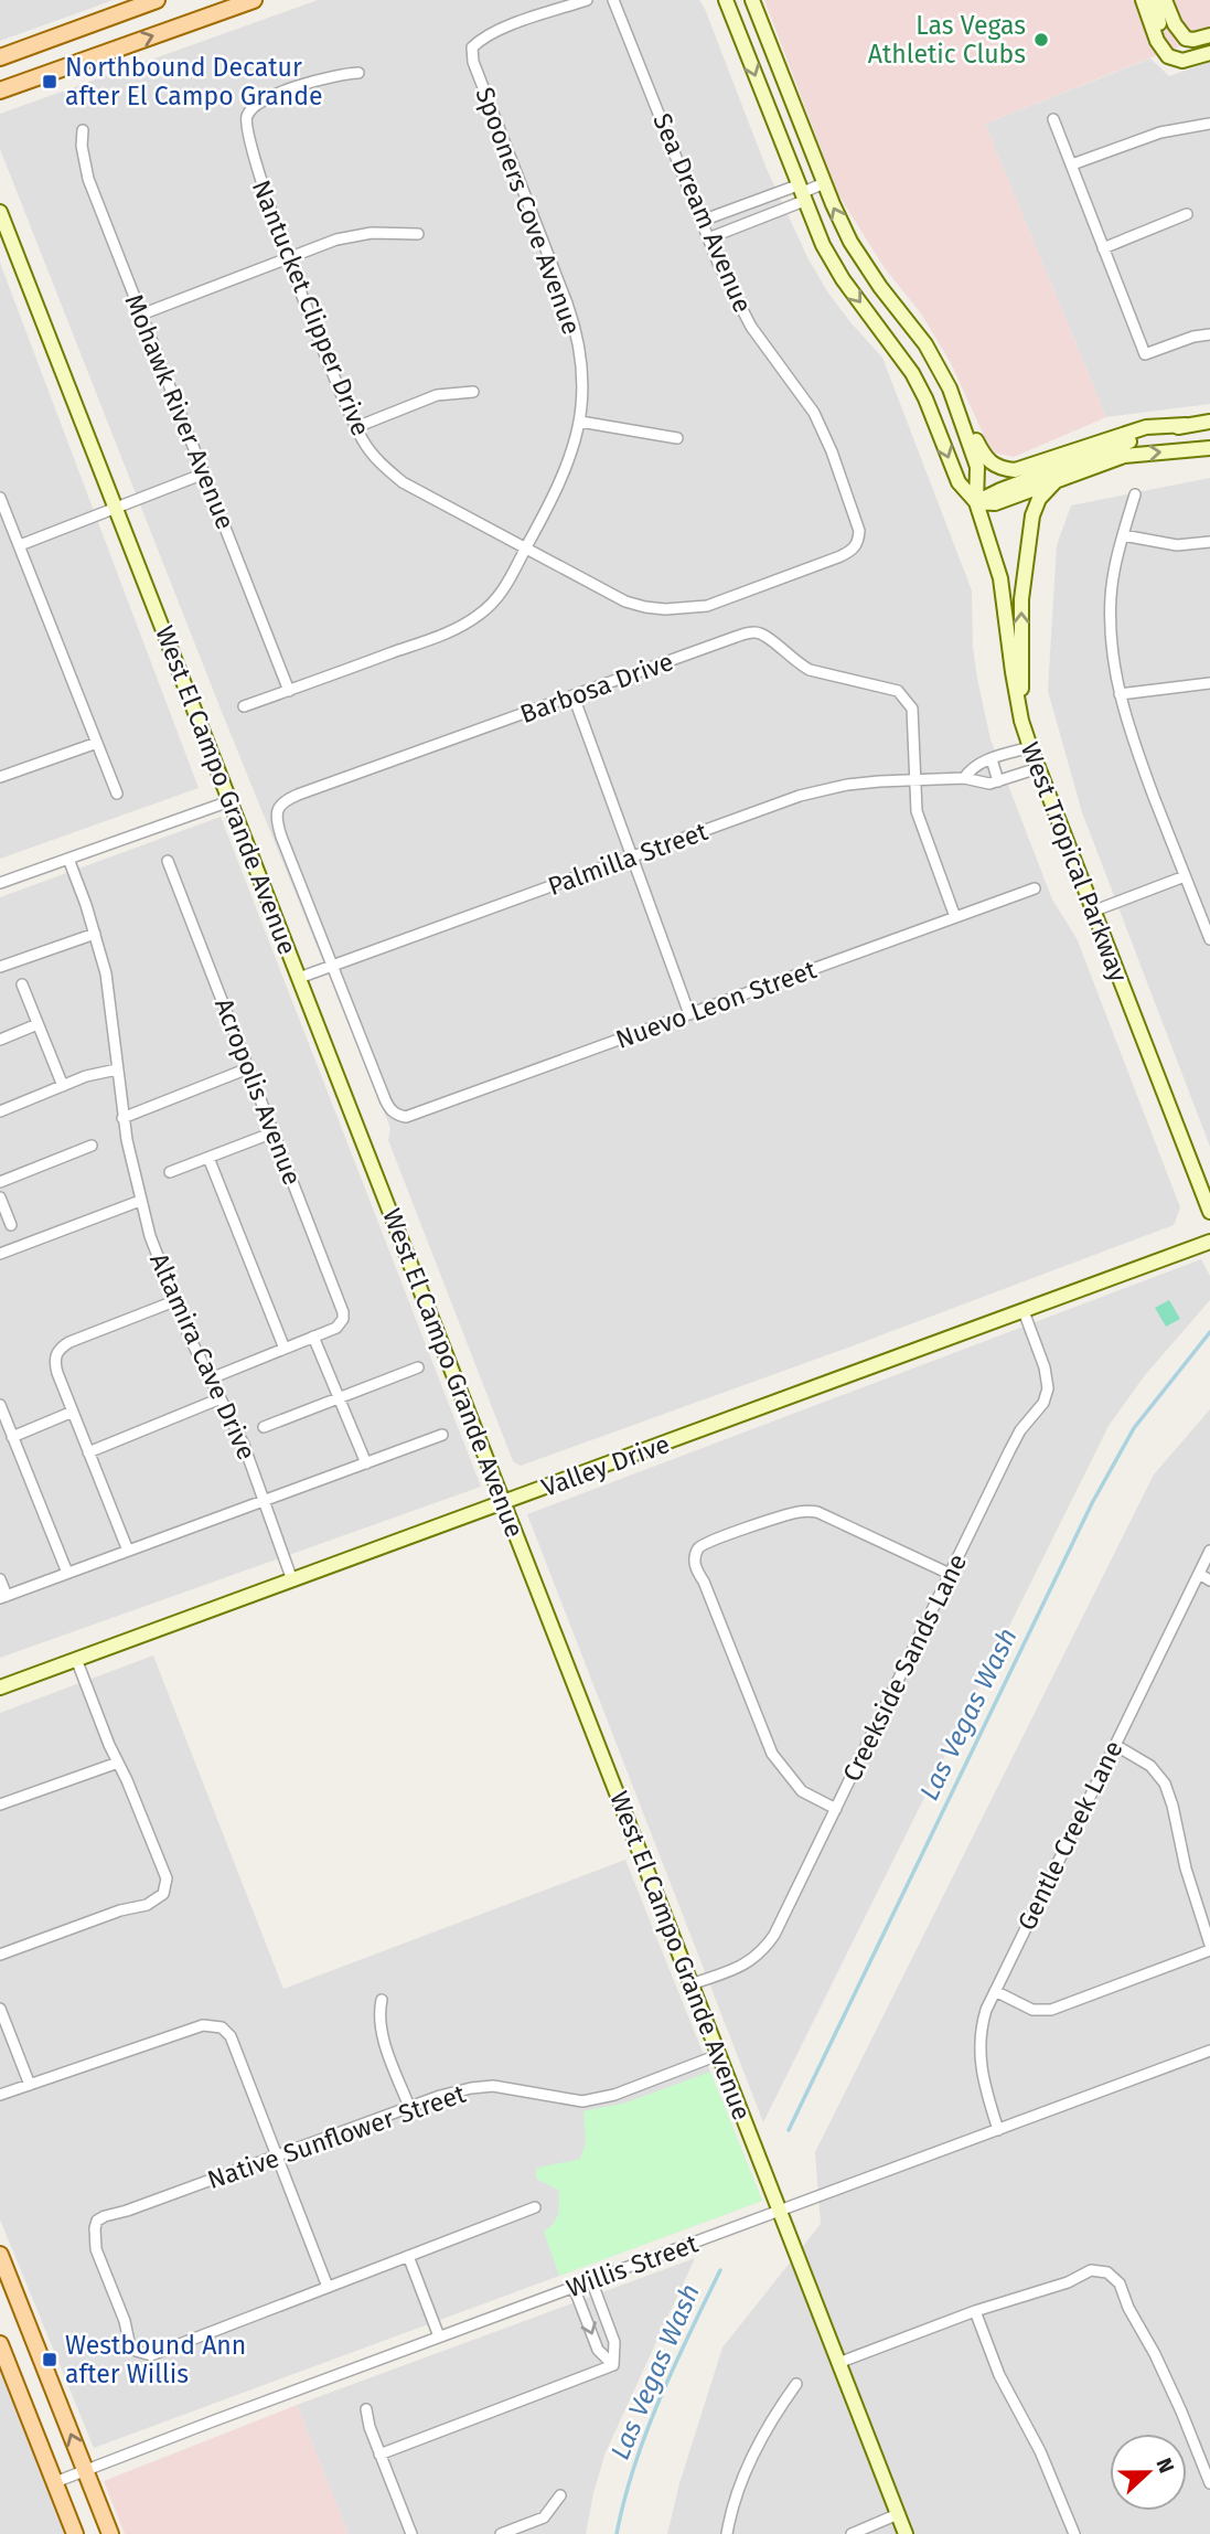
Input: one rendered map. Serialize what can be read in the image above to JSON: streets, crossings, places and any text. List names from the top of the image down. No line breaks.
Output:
{"streets":{"street":["Spooners Cove Avenue","Sea Dream Avenue","Nantucket Clipper Drive","Mohawk River Avenue","Barbosa Drive","West El Campo Grande Avenue","Palmilla Street","West Tropical Parkway","Nuevo Leon Street","Acropolis Avenue","Altamira Cave Drive","Valley Drive","Creekside Sands Lane","Gentle Creek Lane","Native Sunflower Street","Willis Street"]},"crossings":[["Spooners Cove Avenue","Nantucket Clipper Drive"],["Spooners Cove Avenue","Mohawk River Avenue"],["Sea Dream Avenue","Nantucket Clipper Drive"],["Barbosa Drive","Palmilla Street"],["Barbosa Drive","Nuevo Leon Street"],["West El Campo Grande Avenue","Palmilla Street"],["West El Campo Grande Avenue","Valley Drive"],["West El Campo Grande Avenue","Creekside Sands Lane"],["West El Campo Grande Avenue","Native Sunflower Street"],["West El Campo Grande Avenue","Willis Street"],["Palmilla Street","West Tropical Parkway"],["Palmilla Street","Nuevo Leon Street"],["Altamira Cave Drive","Valley Drive"],["Valley Drive","Creekside Sands Lane"],["Gentle Creek Lane","Willis Street"]],"water":["Las Vegas Wash"],"places":{"other":["Las Vegas Athletic Clubs"],"transit":["Northbound Decatur after El Campo Grande","Westbound Ann after Willis"]},"north":"right"}
